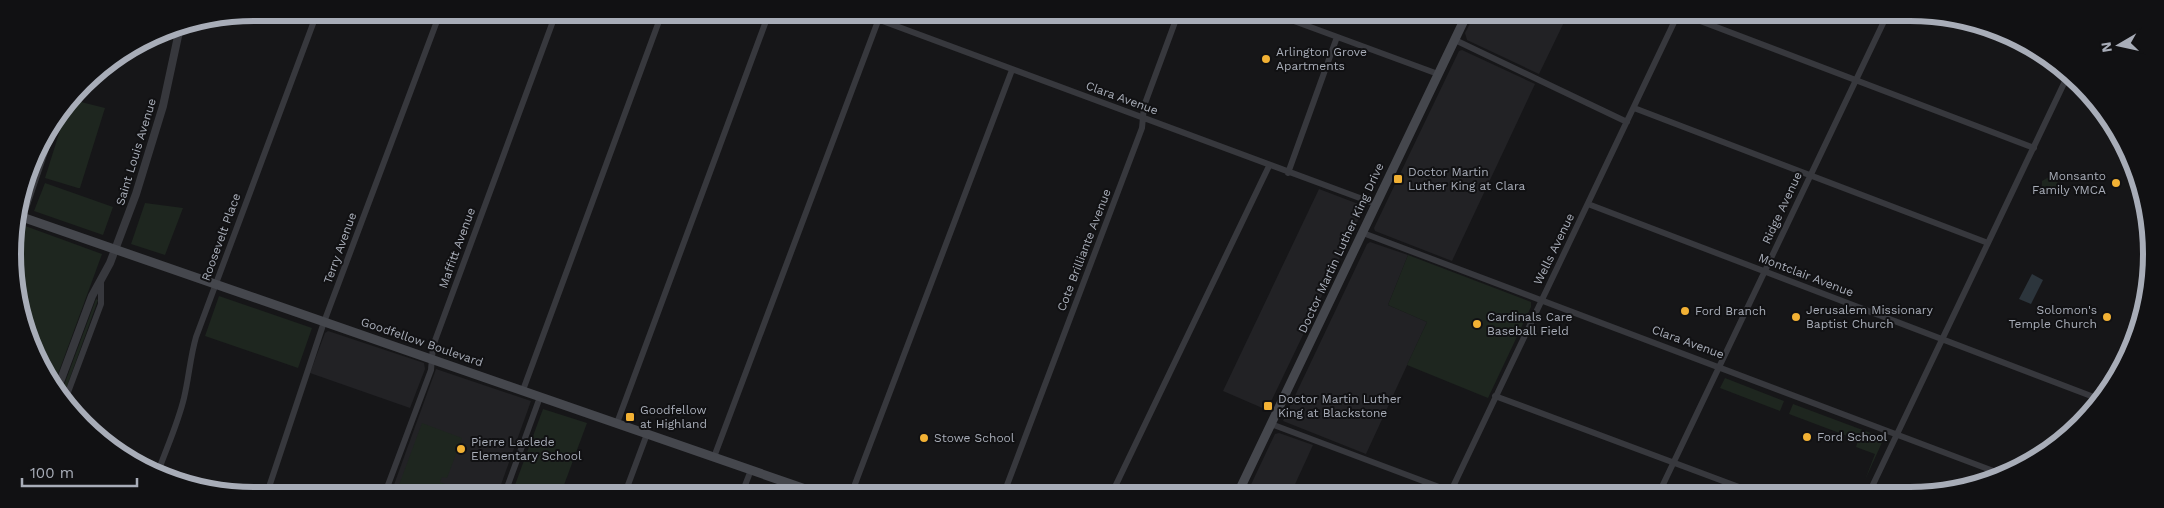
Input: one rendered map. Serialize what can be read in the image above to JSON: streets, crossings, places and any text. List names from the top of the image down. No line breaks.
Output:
{"streets":{"main road":["Doctor Martin Luther King Drive","Goodfellow Boulevard"],"street":["Clara Avenue","Saint Louis Avenue","Ridge Avenue","Roosevelt Place","Terry Avenue","Maffitt Avenue","Wells Avenue","Cote Brilliante Avenue","Montclair Avenue"]},"crossings":[["Clara Avenue","Ridge Avenue"],["Clara Avenue","Doctor Martin Luther King Drive"],["Clara Avenue","Wells Avenue"],["Clara Avenue","Cote Brilliante Avenue"],["Saint Louis Avenue","Goodfellow Boulevard"],["Ridge Avenue","Montclair Avenue"],["Roosevelt Place","Goodfellow Boulevard"],["Terry Avenue","Goodfellow Boulevard"],["Maffitt Avenue","Goodfellow Boulevard"],["Wells Avenue","Montclair Avenue"]],"places":{"other":["Arlington Grove Apartments","Monsanto Family YMCA","Ford Branch","Jerusalem Missionary Baptist Church","Solomon's Temple Church","Cardinals Care Baseball Field","Ford School","Stowe School","Pierre Laclede Elementary School"],"transit":["Doctor Martin Luther King at Clara","Doctor Martin Luther King at Blackstone","Goodfellow at Highland"]},"scale_bar":"100 m","north":"left"}
